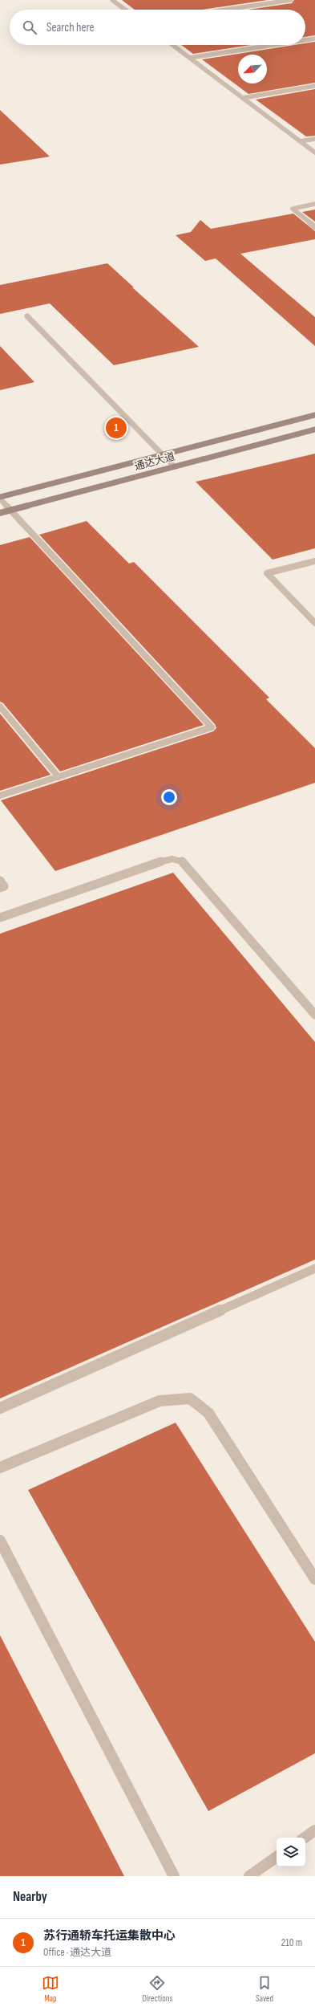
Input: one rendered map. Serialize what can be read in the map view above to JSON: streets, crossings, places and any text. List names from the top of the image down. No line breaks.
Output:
{"streets":{"main road":["通达大道"]},"north":"bottom left","page":{"search":"Search here","pins":"1","heading":"Nearby","list":[{"mark":"1","name":"苏行通轿车托运集散中心","note":"Office · 通达大道","value":"210 m"}],"nav":["Map","Directions","Saved"]}}
